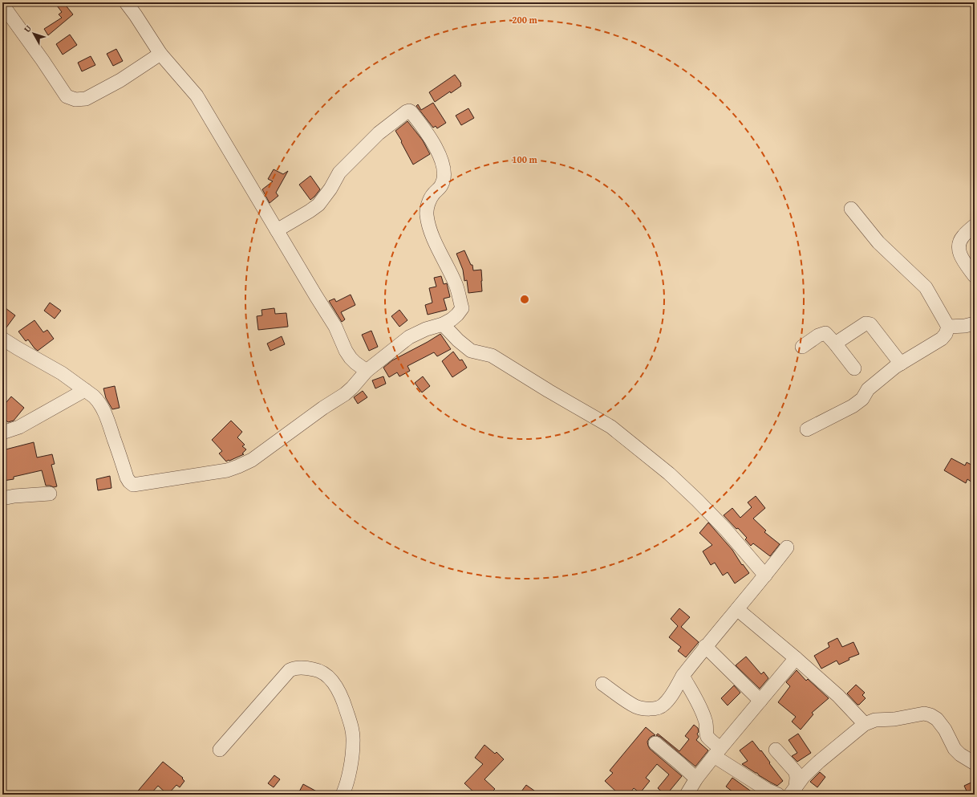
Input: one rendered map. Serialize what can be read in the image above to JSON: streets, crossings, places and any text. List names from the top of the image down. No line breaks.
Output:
{"north":"top left","rings":["200 m","100 m"]}
